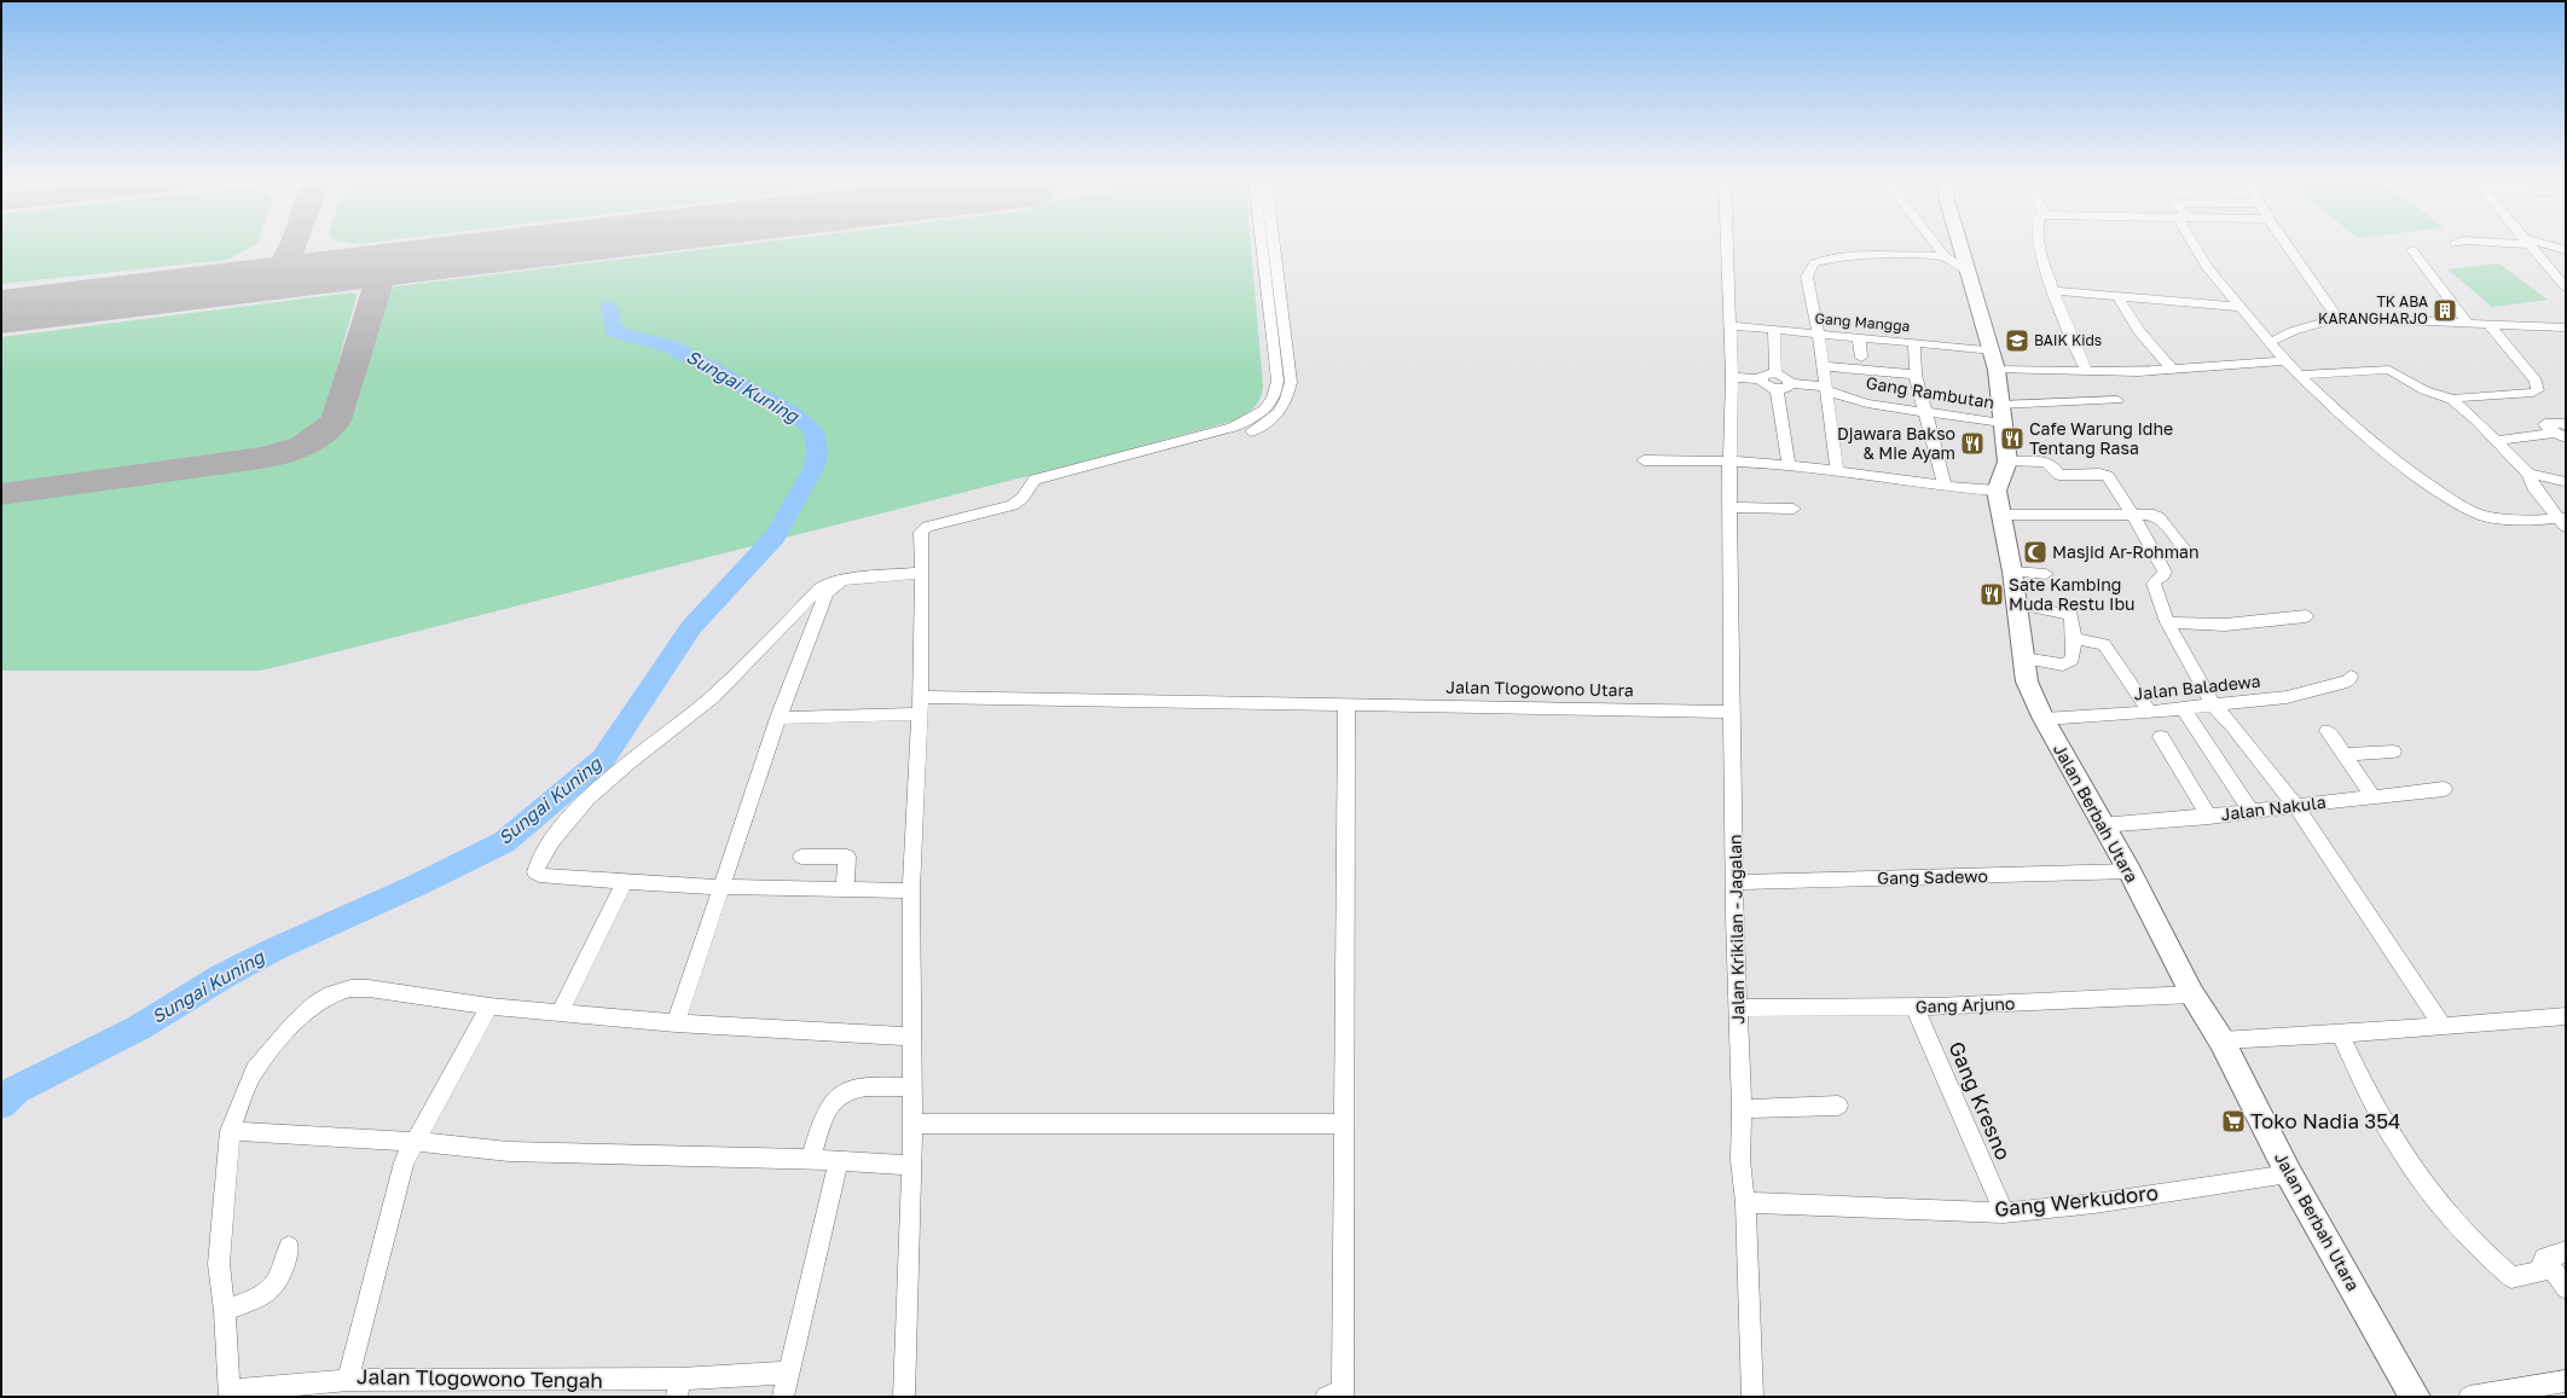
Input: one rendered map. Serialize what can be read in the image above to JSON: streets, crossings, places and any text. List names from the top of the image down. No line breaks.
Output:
{"streets":{"main road":["Jalan Berbah Utara"],"street":["Gang Mangga","Gang Rambutan","Jalan Baladewa","Jalan Tlogowono Utara","Jalan Nakula","Gang Sadewo","Jalan Krikilan - Jagalan","Gang Arjuno","Gang Kresno","Gang Werkudoro","Jalan Tlogowono Tengah"]},"crossings":[["Gang Mangga","Jalan Krikilan - Jagalan"],["Jalan Baladewa","Jalan Berbah Utara"],["Jalan Tlogowono Utara","Jalan Krikilan - Jagalan"],["Jalan Nakula","Jalan Berbah Utara"],["Jalan Berbah Utara","Gang Sadewo"],["Jalan Berbah Utara","Gang Arjuno"],["Jalan Berbah Utara","Gang Werkudoro"],["Gang Sadewo","Jalan Krikilan - Jagalan"],["Jalan Krikilan - Jagalan","Gang Arjuno"],["Jalan Krikilan - Jagalan","Gang Werkudoro"],["Gang Arjuno","Gang Kresno"],["Gang Kresno","Gang Werkudoro"]],"water":["Sungai Kuning"],"places":{"building":["TK ABA KARANGHARJO"],"school or university":["BAIK Kids"],"restaurant":["Cafe Warung Idhe Tentang Rasa","Djawara Bakso & Mie Ayam","Sate Kambing Muda Restu Ibu"],"mosque":["Masjid Ar-Rohman"],"supermarket":["Toko Nadia 354"]}}
